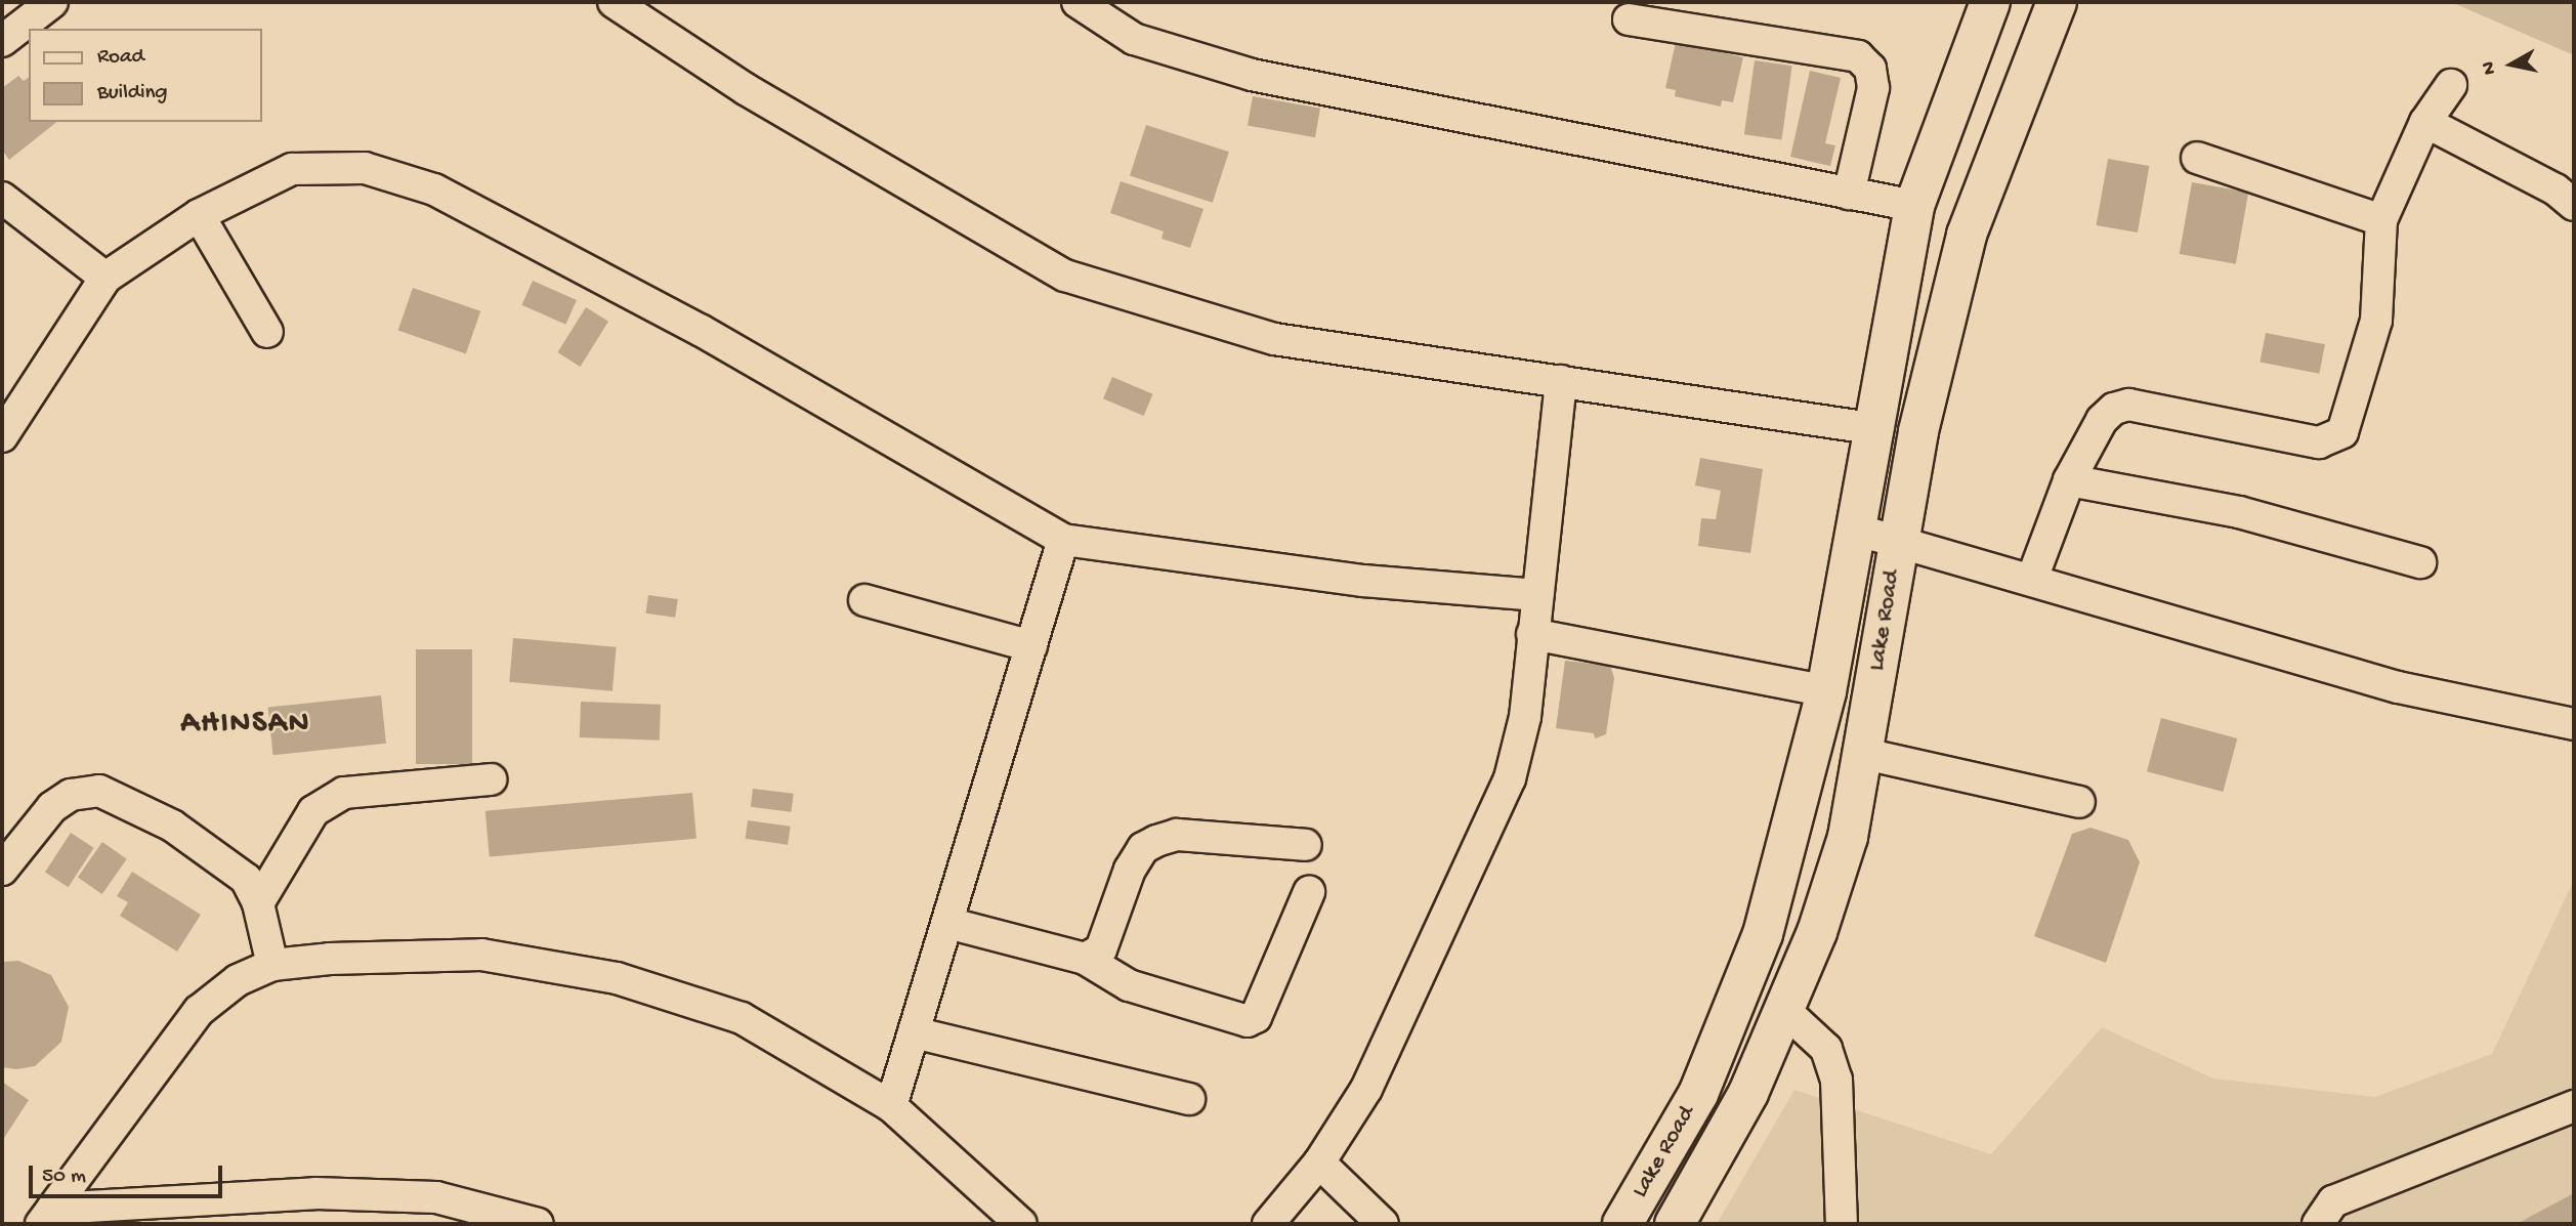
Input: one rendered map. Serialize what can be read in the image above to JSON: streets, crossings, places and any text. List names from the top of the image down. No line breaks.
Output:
{"streets":{"main road":["Lake Road"]},"districts":["AHINSAN"],"legend":["Road","Building"],"scale_bar":"50 m","north":"left"}
